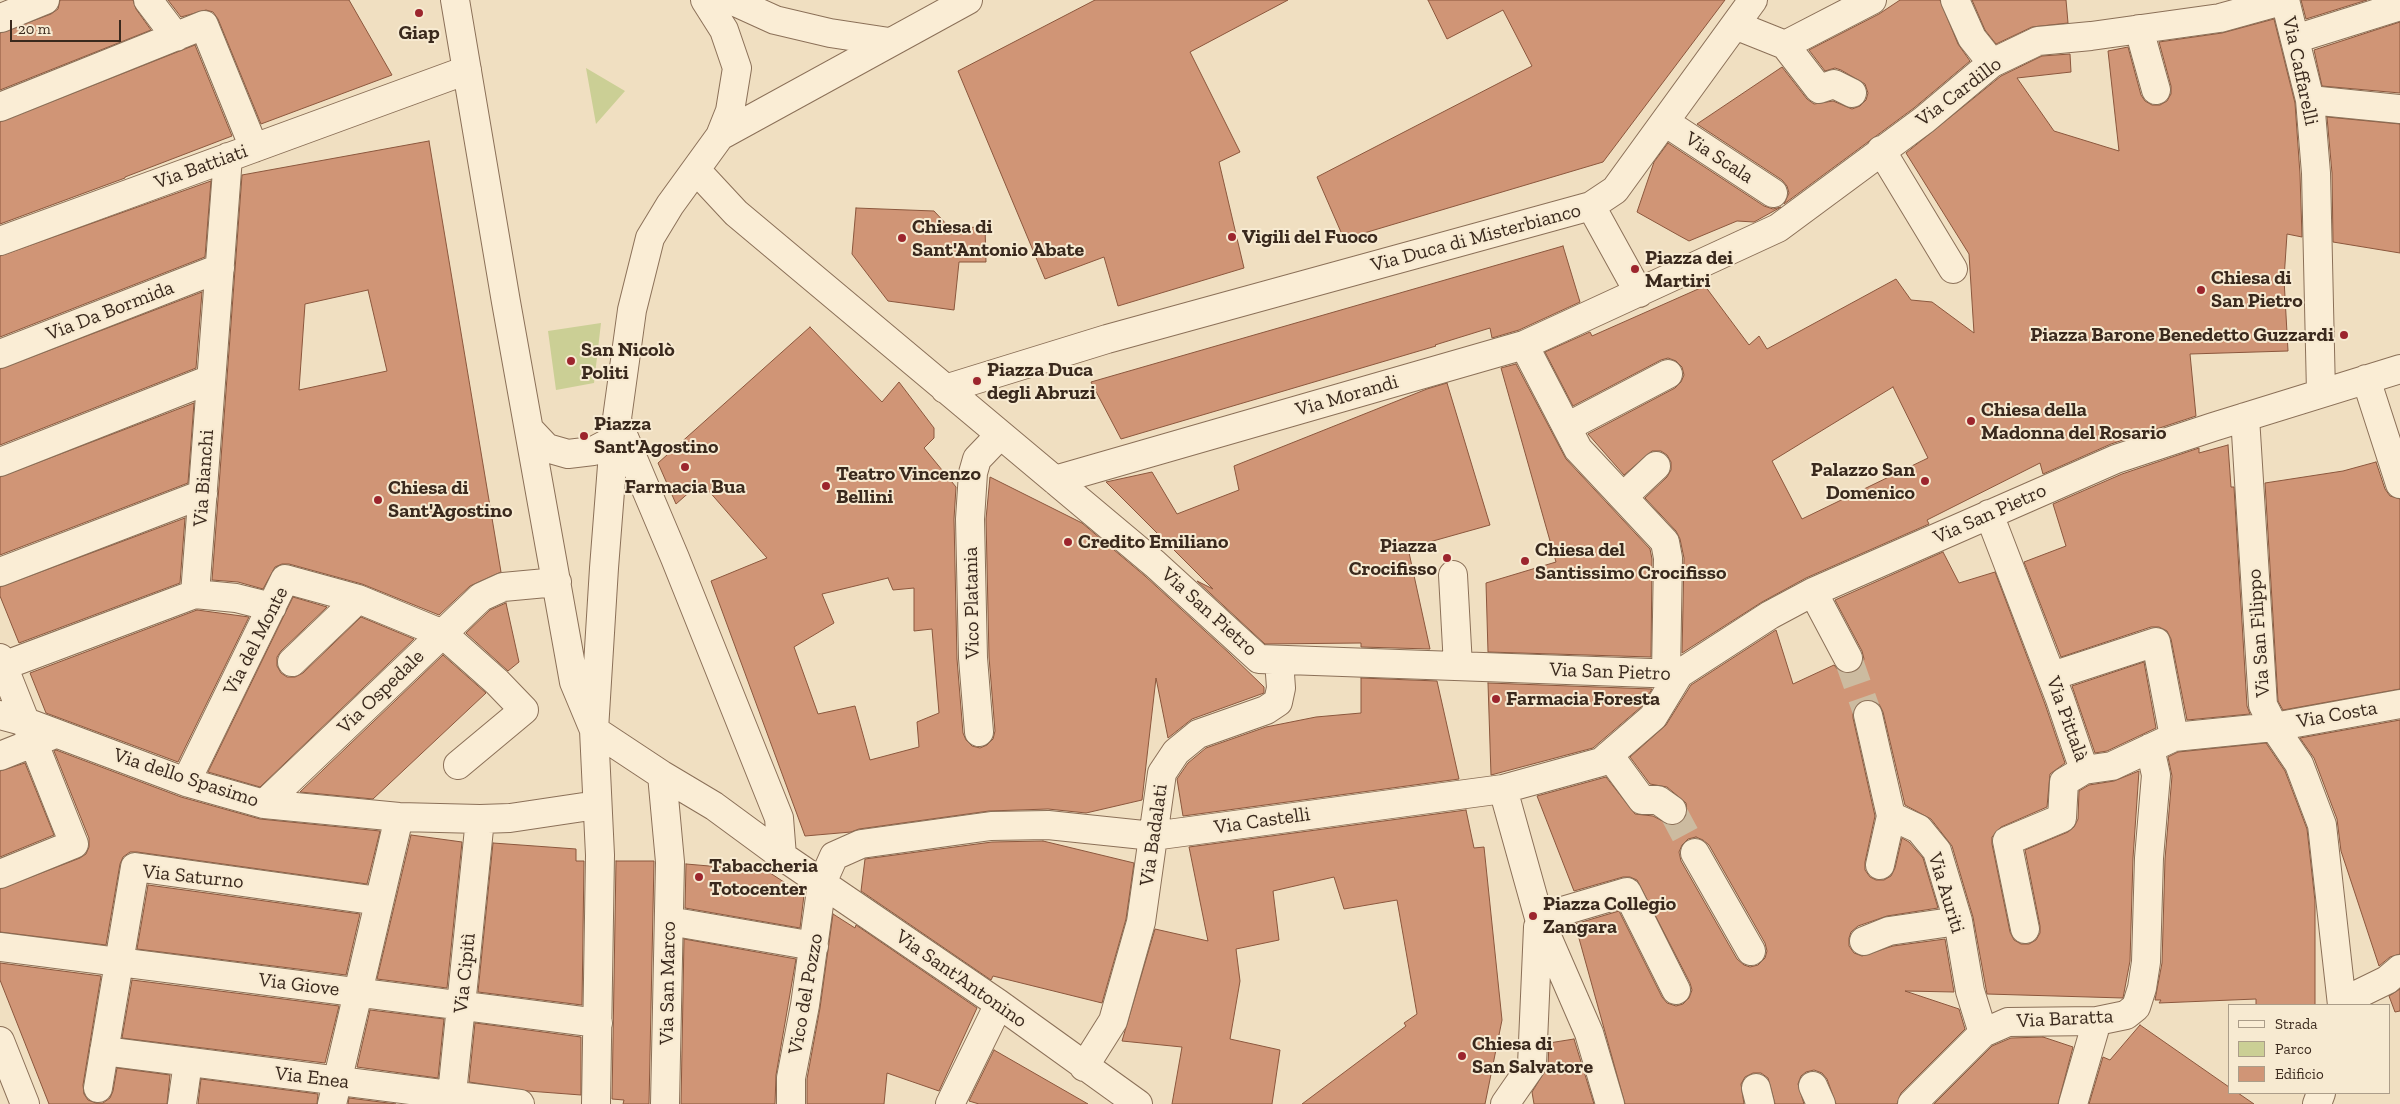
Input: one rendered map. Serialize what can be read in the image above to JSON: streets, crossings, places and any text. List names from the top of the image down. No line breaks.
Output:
{"streets":{"street":["Via Caffarelli","Via Cardillo","Via Scala","Via Battiati","Via Duca di Misterbianco","Via Da Bormida","Via Morandi","Via Bianchi","Via San Pietro","Vico Platania","Via San Filippo","Via del Monte","Via Ospedale","Via Costa","Via Pittalà","Via dello Spasimo","Via Castelli","Via Badalati","Via Saturno","Via Auriti","Via Cipitì","Via Sant'Antonino","Via San Marco","Via Giove","Vico del Pozzo","Via Baratta","Via Enea"]},"crossings":[["Via Caffarelli","Via Cardillo"],["Via Caffarelli","Via San Pietro"],["Via Cardillo","Via Morandi"],["Via Scala","Via Duca di Misterbianco"],["Via Battiati","Via Bianchi"],["Via Duca di Misterbianco","Via San Pietro"],["Via Da Bormida","Via Bianchi"],["Via Morandi","Via San Pietro"],["Via San Pietro","Vico Platania"],["Via San Pietro","Via San Filippo"],["Via San Pietro","Via Pittalà"],["Via San Pietro","Via Castelli"],["Via San Pietro","Via Badalati"],["Via San Filippo","Via Costa"],["Via San Filippo","Via Pittalà"],["Via del Monte","Via Ospedale"],["Via del Monte","Via dello Spasimo"],["Via Ospedale","Via dello Spasimo"],["Via Costa","Via Pittalà"],["Via Pittalà","Via Baratta"],["Via dello Spasimo","Via Cipitì"],["Via Castelli","Via Badalati"],["Via Castelli","Via Sant'Antonino"],["Via Castelli","Vico del Pozzo"],["Via Badalati","Via Sant'Antonino"],["Via Saturno","Via Giove"],["Via Saturno","Via Enea"],["Via Auriti","Via Baratta"],["Via Cipitì","Via Giove"],["Via Cipitì","Via Enea"],["Via Sant'Antonino","Via San Marco"],["Via Sant'Antonino","Vico del Pozzo"]],"places":["Giap","Vigili del Fuoco","Chiesa di Sant'Antonio Abate","Piazza dei Martiri","Chiesa di San Pietro","Piazza Barone Benedetto Guzzardi","San Nicolò Politi","Piazza Duca degli Abruzi","Chiesa della Madonna del Rosario","Piazza Sant'Agostino","Farmacia Bua","Palazzo San Domenico","Teatro Vincenzo Bellini","Chiesa di Sant'Agostino","Credito Emiliano","Piazza Crocifisso","Chiesa del Santissimo Crocifisso","Farmacia Foresta","Tabaccheria Totocenter","Piazza Collegio Zangara","Chiesa di San Salvatore"],"legend":["Strada","Parco","Edificio"],"scale_bar":"20 m"}
